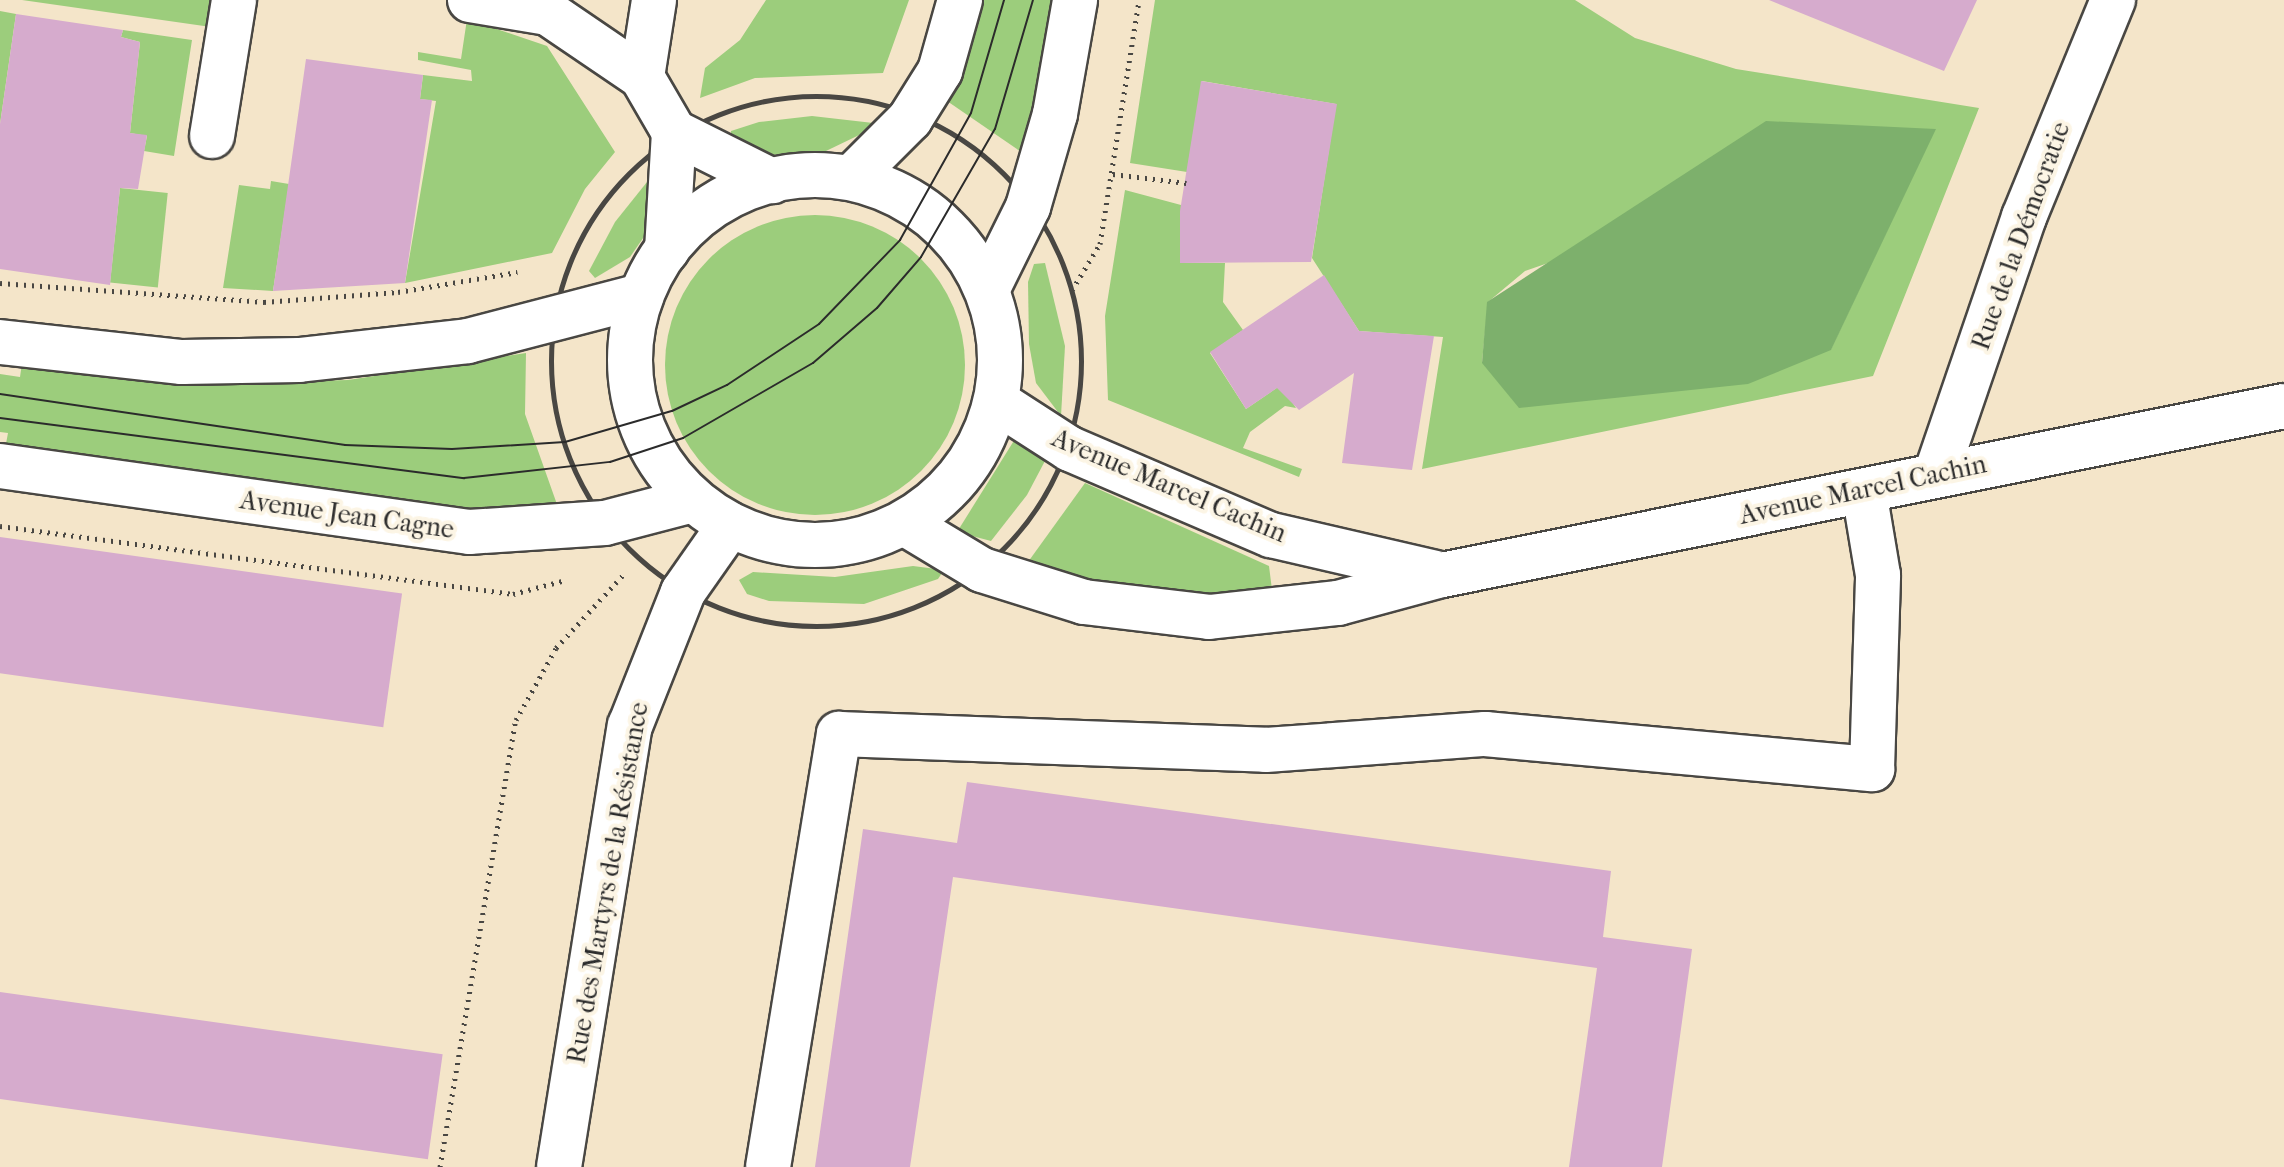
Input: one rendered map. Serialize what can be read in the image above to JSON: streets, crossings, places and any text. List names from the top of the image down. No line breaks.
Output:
{"streets":{"street":["Rue de la Démocratie","Avenue Marcel Cachin","Avenue Jean Cagne","Rue des Martyrs de la Résistance"]},"crossings":[["Rue de la Démocratie","Avenue Marcel Cachin"]]}
